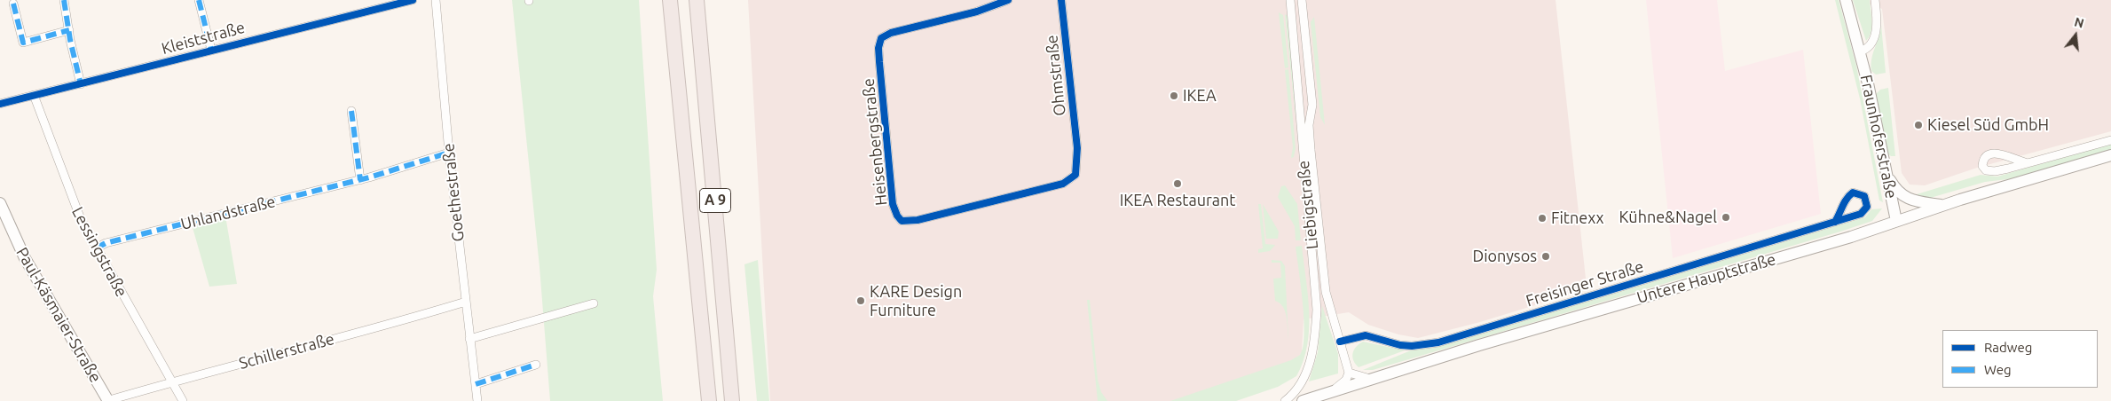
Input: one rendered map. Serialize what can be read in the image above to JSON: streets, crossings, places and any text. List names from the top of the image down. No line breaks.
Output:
{"streets":{"highway":["A 9"],"main road":["Fraunhoferstraße","Untere Hauptstraße","Paul-Käsmaier-Straße"],"street":["Kleiststraße","Ohmstraße","Heisenbergstraße","Goethestraße","Liebigstraße","Uhlandstraße","Lessingstraße","Freisinger Straße","Schillerstraße"]},"crossings":[["Kleiststraße","Lessingstraße"],["Ohmstraße","Heisenbergstraße"],["Fraunhoferstraße","Untere Hauptstraße"],["Goethestraße","Uhlandstraße"],["Goethestraße","Schillerstraße"],["Liebigstraße","Freisinger Straße"],["Uhlandstraße","Lessingstraße"],["Lessingstraße","Schillerstraße"],["Paul-Käsmaier-Straße","Schillerstraße"]],"places":["IKEA","Kiesel Süd GmbH","IKEA Restaurant","Kühne&Nagel","Fitnexx","Dionysos","KARE Design Furniture"],"legend":["Radweg","Weg"],"north":"top"}
